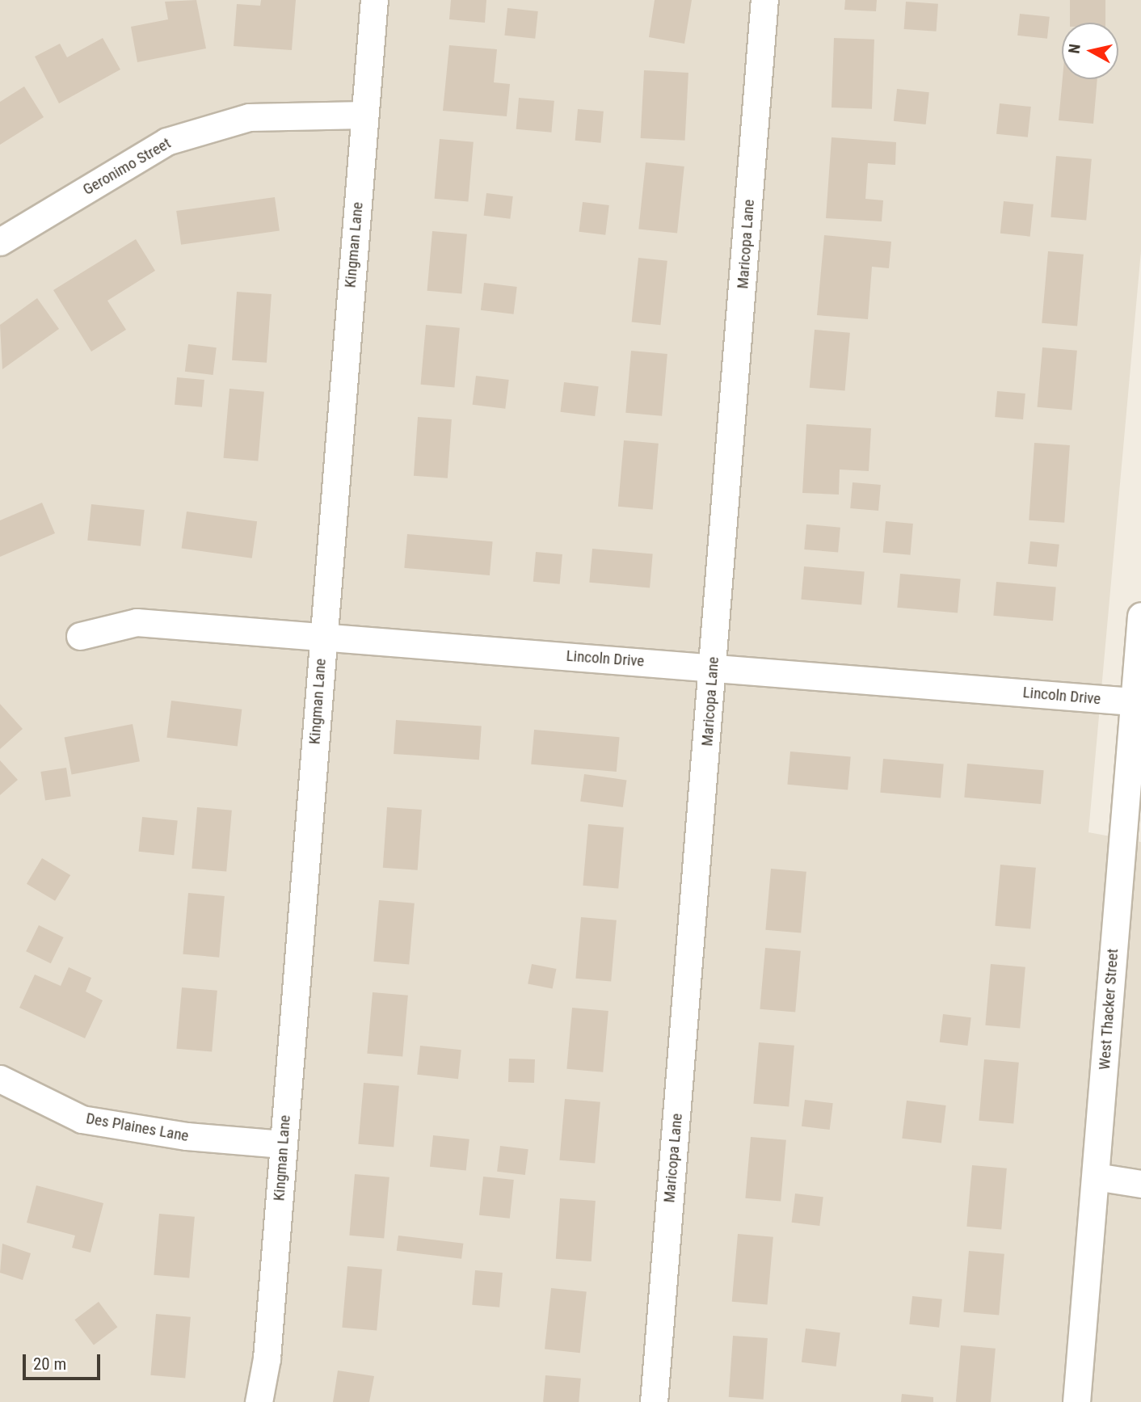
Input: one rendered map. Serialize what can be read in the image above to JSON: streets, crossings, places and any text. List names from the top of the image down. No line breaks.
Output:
{"streets":{"street":["Geronimo Street","Maricopa Lane","Kingman Lane","Lincoln Drive","West Thacker Street","Des Plaines Lane"]},"crossings":[["Geronimo Street","Kingman Lane"],["Maricopa Lane","Lincoln Drive"],["Kingman Lane","Lincoln Drive"],["Kingman Lane","Des Plaines Lane"],["Lincoln Drive","West Thacker Street"]],"scale_bar":"20 m","north":"left"}
